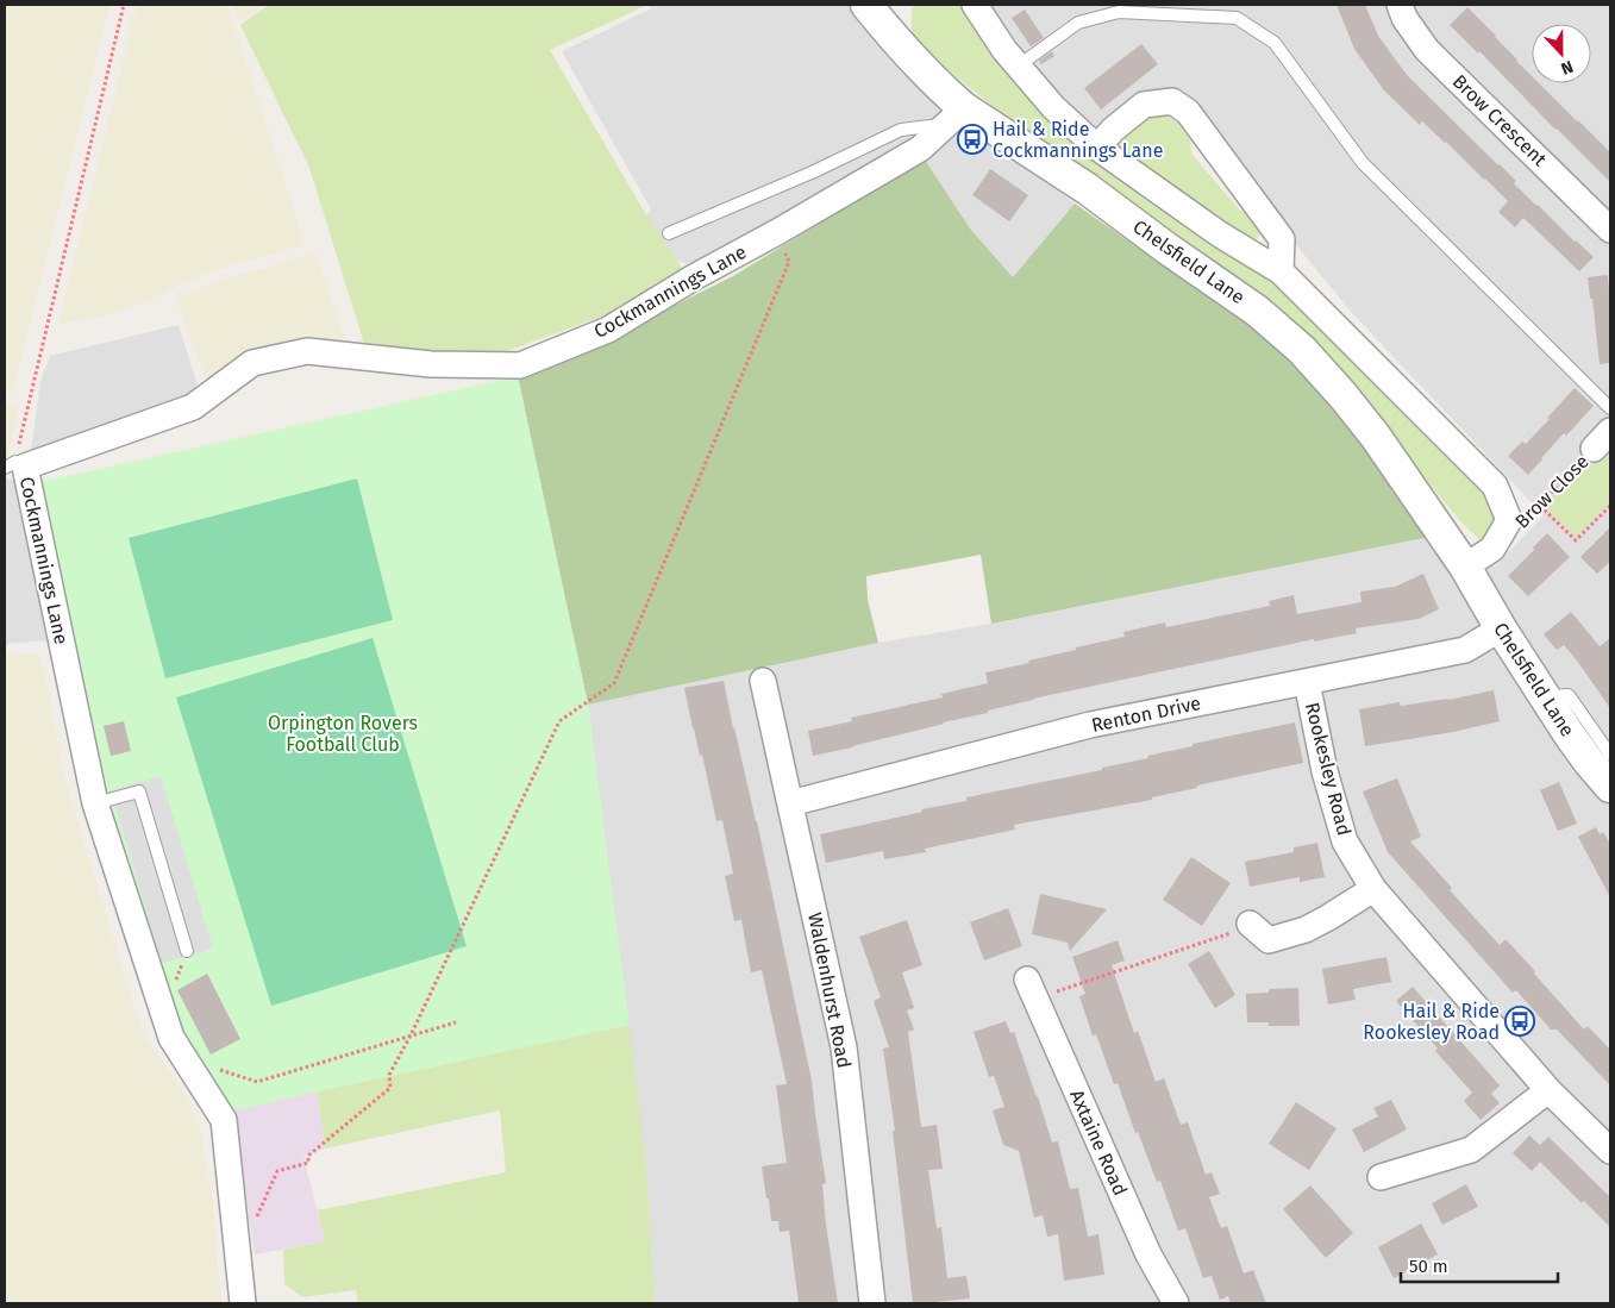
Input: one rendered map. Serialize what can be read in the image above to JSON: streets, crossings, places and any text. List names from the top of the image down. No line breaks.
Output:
{"streets":{"street":["Brow Crescent","Chelsfield Lane","Cockmannings Lane","Renton Drive","Rookesley Road","Waldenhurst Road","Axtaine Road"],"path":["Brow Close"]},"crossings":[["Chelsfield Lane","Cockmannings Lane"],["Chelsfield Lane","Renton Drive"],["Renton Drive","Rookesley Road"],["Renton Drive","Waldenhurst Road"]],"parks":["Orpington Rovers Football Club"],"places":{"bus stop":["Hail & Ride Cockmannings Lane","Hail & Ride Rookesley Road"]},"scale_bar":"50 m","north":"bottom"}
